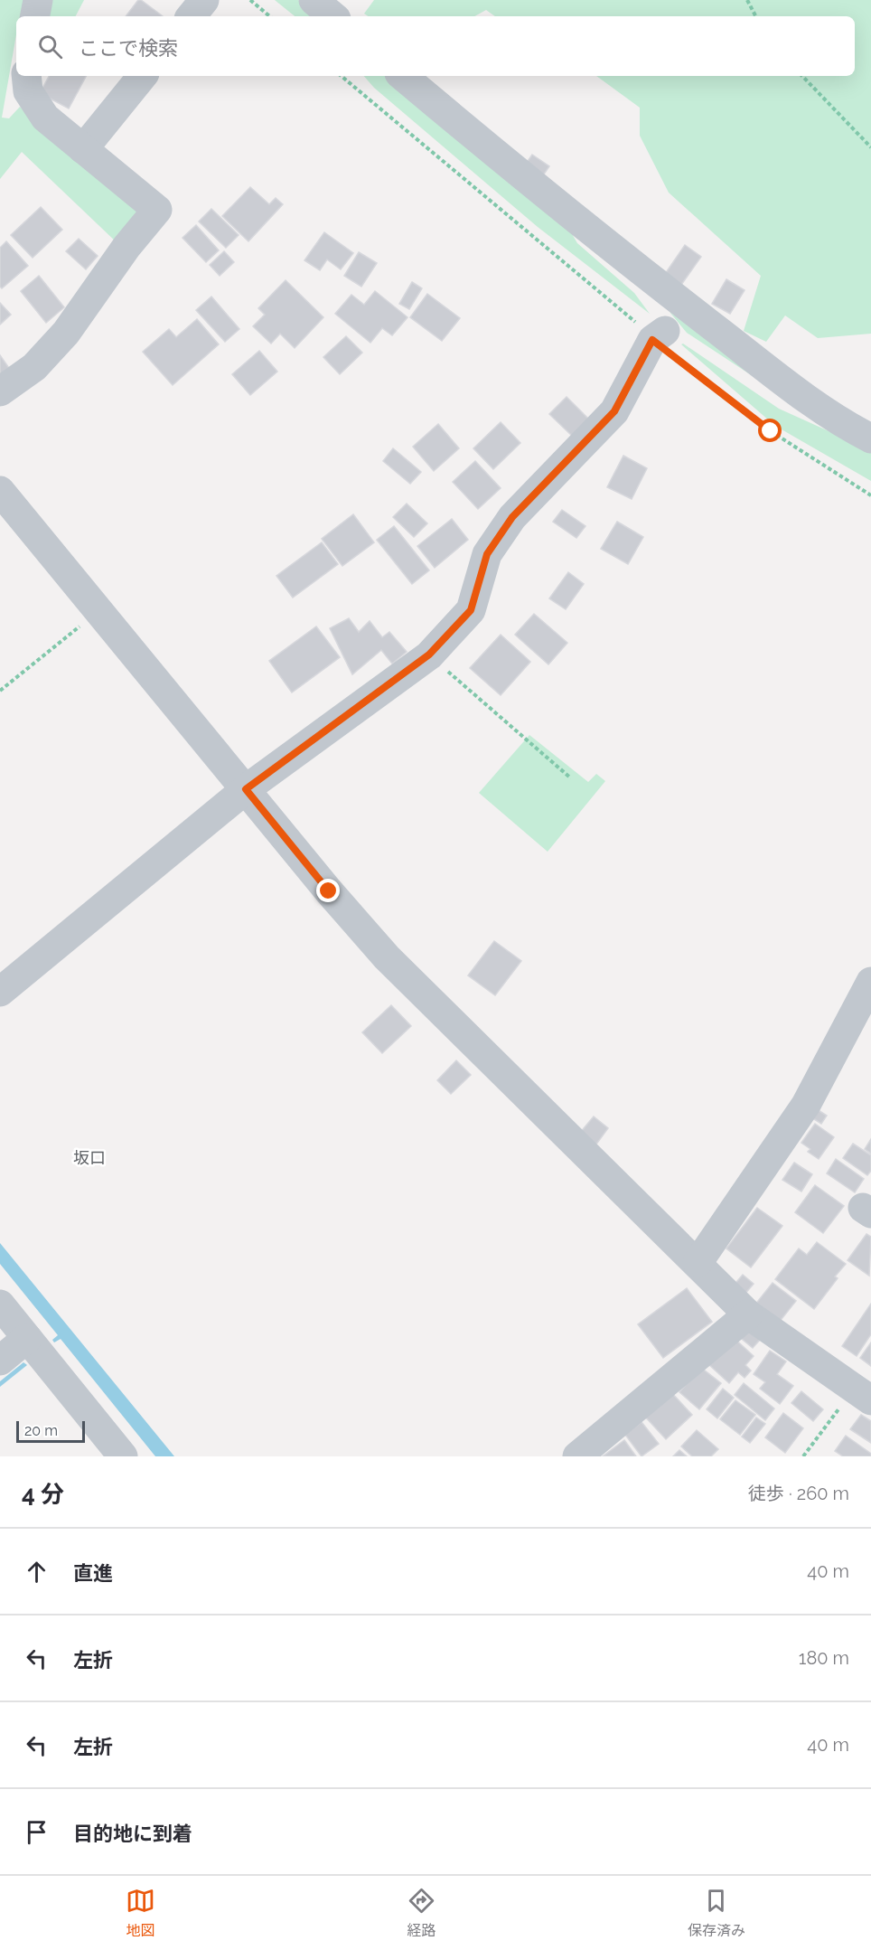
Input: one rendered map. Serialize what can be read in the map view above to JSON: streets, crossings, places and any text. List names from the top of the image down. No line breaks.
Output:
{"districts":["坂口"],"scale_bar":"20 m","page":{"search":"ここで検索","scale":"20 m","heading":["4 分","徒歩 · 260 m"],"list":[["直進","40 m"],["左折","180 m"],["左折","40 m"],"目的地に到着"],"nav":["地図","経路","保存済み"]}}
